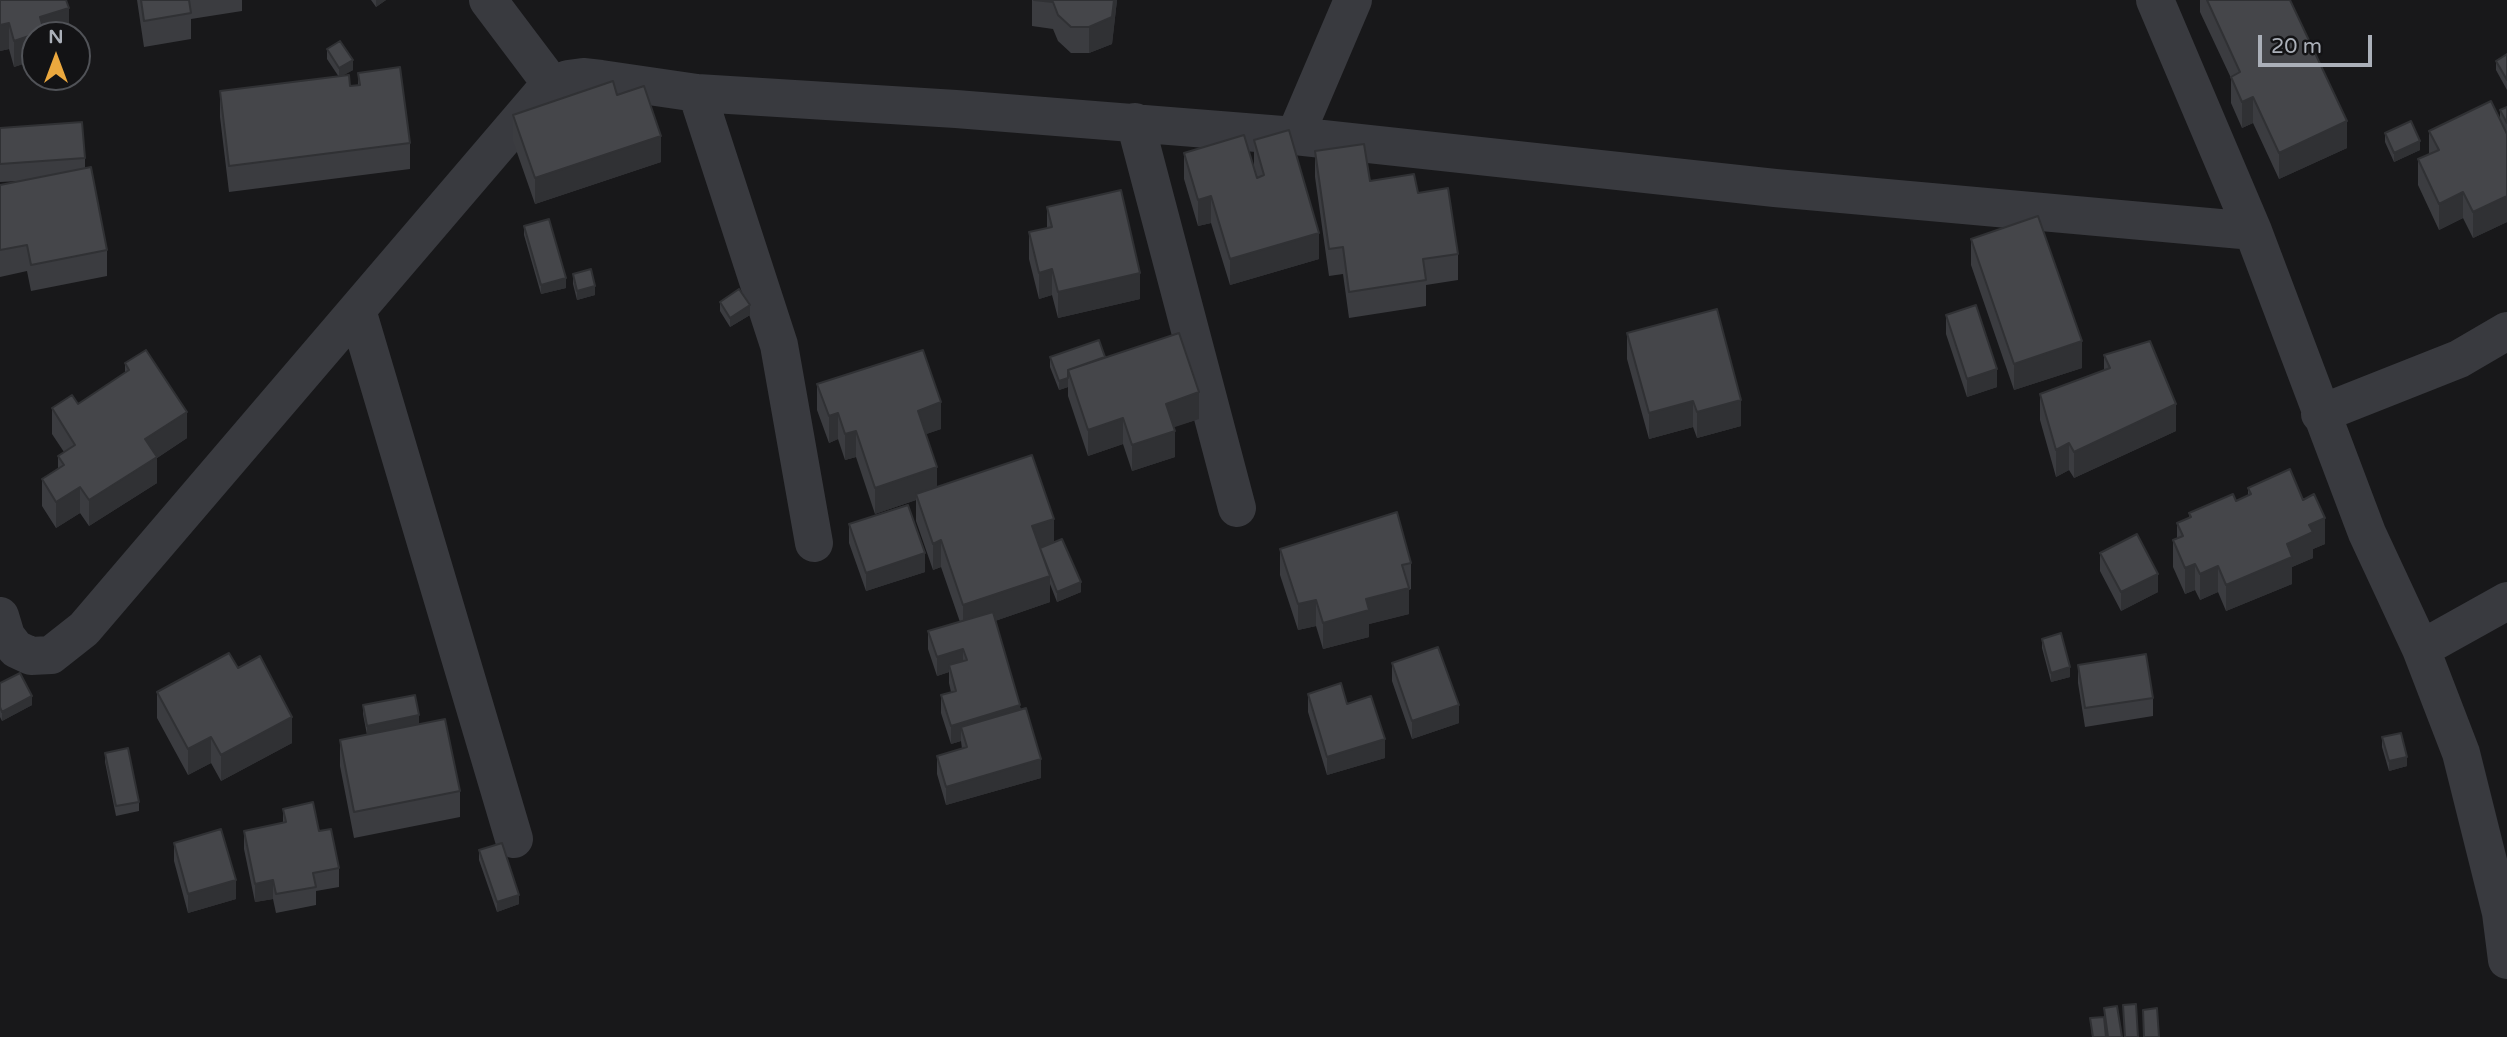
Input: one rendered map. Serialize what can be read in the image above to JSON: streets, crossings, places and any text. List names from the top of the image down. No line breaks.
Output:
{"scale_bar":"20 m","north":"top"}
